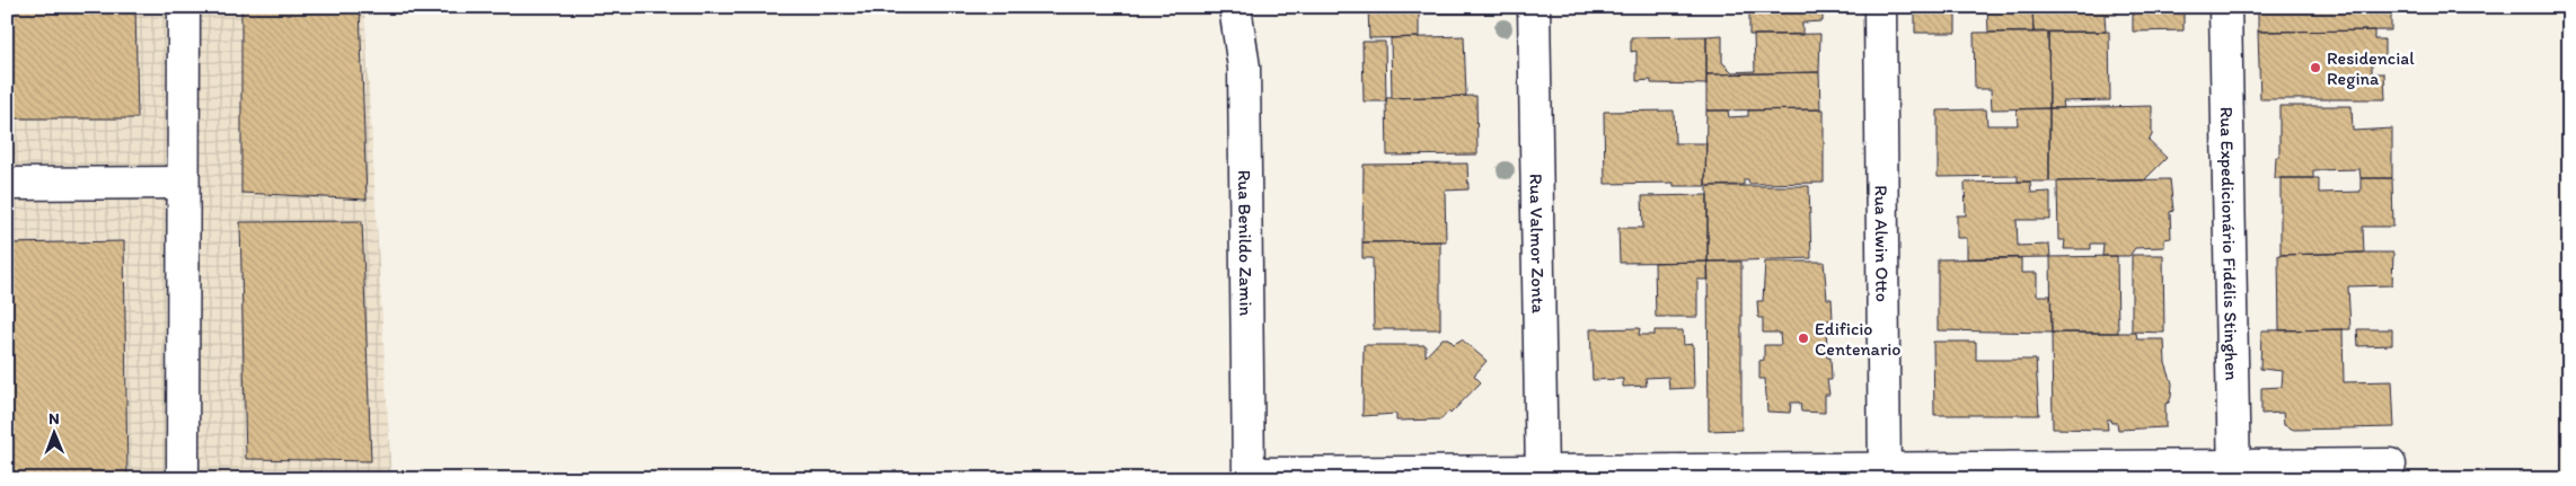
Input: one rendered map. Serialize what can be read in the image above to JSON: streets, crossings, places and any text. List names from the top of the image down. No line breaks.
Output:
{"streets":{"street":["Rua Benildo Zamin","Rua Valmor Zonta","Rua Alwin Otto","Rua Expedicionário Fidélis Stinghen"]},"places":["Residencial Regina","Edificio Centenario"],"north":"top"}
